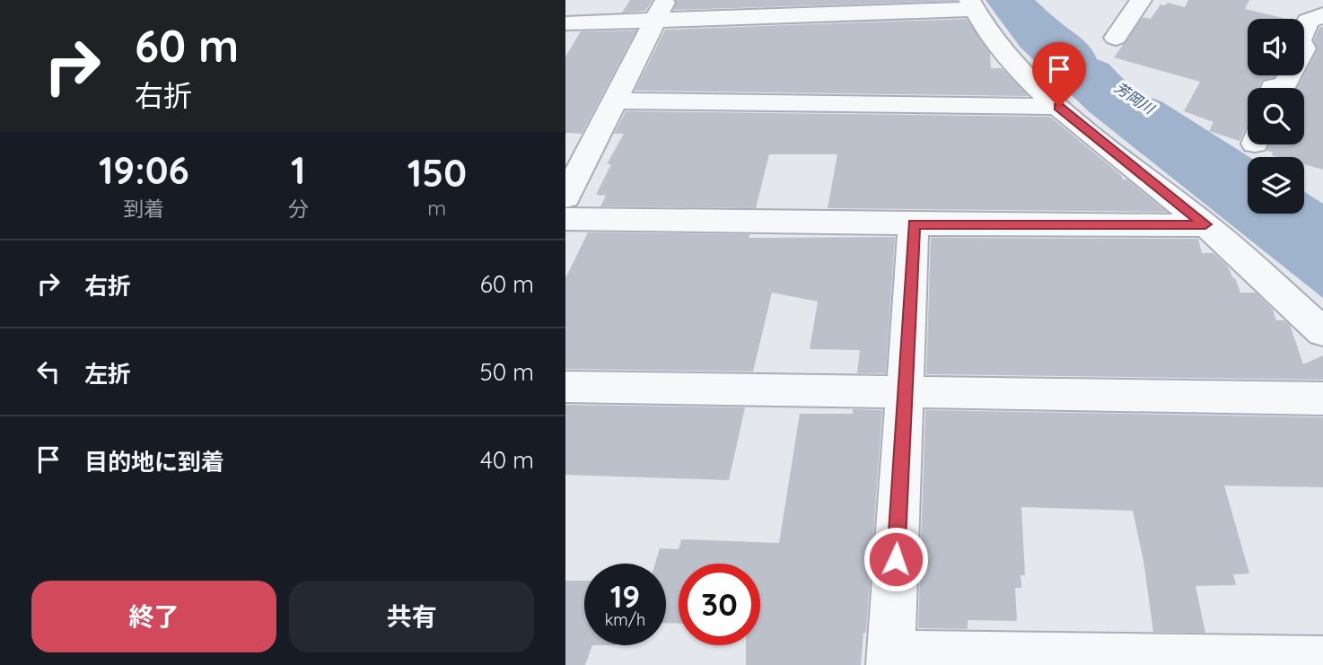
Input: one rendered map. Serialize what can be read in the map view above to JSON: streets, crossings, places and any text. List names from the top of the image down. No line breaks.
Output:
{"water":["芳岡川"],"page":{"turn":["60 m","右折"],"eta":["19:06","到着","1","分","150","m"],"list":[{"name":"右折","value":"60 m"},{"name":"左折","value":"50 m"},{"name":"目的地に到着","value":"40 m"}],"speed":"19 km/h","limit":"30","buttons":["終了","共有"]}}
